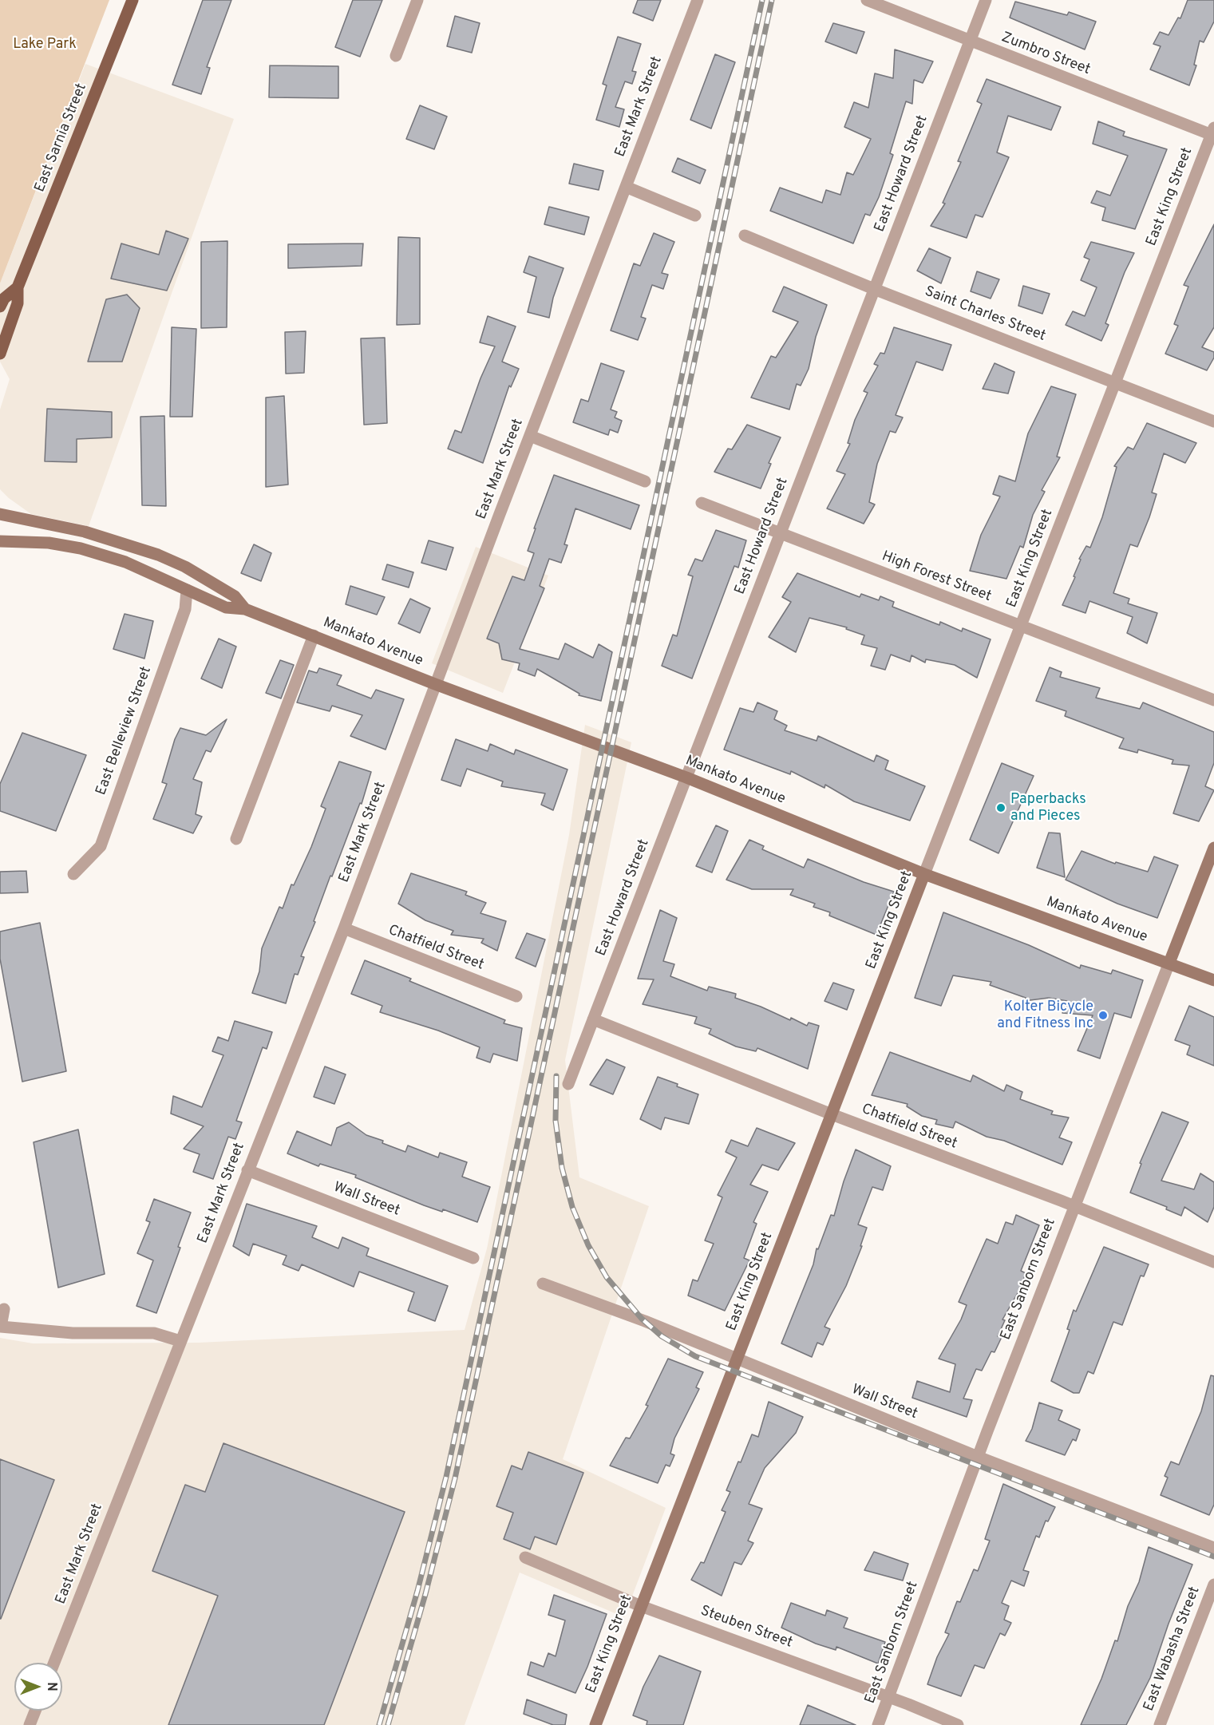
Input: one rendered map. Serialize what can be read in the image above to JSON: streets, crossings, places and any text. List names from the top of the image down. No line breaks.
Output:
{"streets":{"main road":["East Sarnia Street","East King Street","Mankato Avenue","East Sanborn Street"],"street":["Zumbro Street","East Mark Street","East Howard Street","Saint Charles Street","High Forest Street","East Belleview Street","Chatfield Street","Wall Street","Steuben Street","East Wabasha Street"]},"crossings":[["Zumbro Street","East Howard Street"],["Zumbro Street","East King Street"],["East Mark Street","Mankato Avenue"],["East Mark Street","Chatfield Street"],["East Mark Street","Wall Street"],["East Howard Street","Saint Charles Street"],["East Howard Street","High Forest Street"],["East Howard Street","Mankato Avenue"],["East Howard Street","Chatfield Street"],["East King Street","Saint Charles Street"],["East King Street","High Forest Street"],["East King Street","Mankato Avenue"],["East King Street","Chatfield Street"],["East King Street","Wall Street"],["East King Street","Steuben Street"],["Mankato Avenue","East Belleview Street"],["Mankato Avenue","East Sanborn Street"],["Chatfield Street","East Sanborn Street"],["Wall Street","East Sanborn Street"],["East Sanborn Street","Steuben Street"]],"parks":["Lake Park"],"places":["Paperbacks and Pieces","Kolter Bicycle and Fitness Inc"],"north":"right"}
